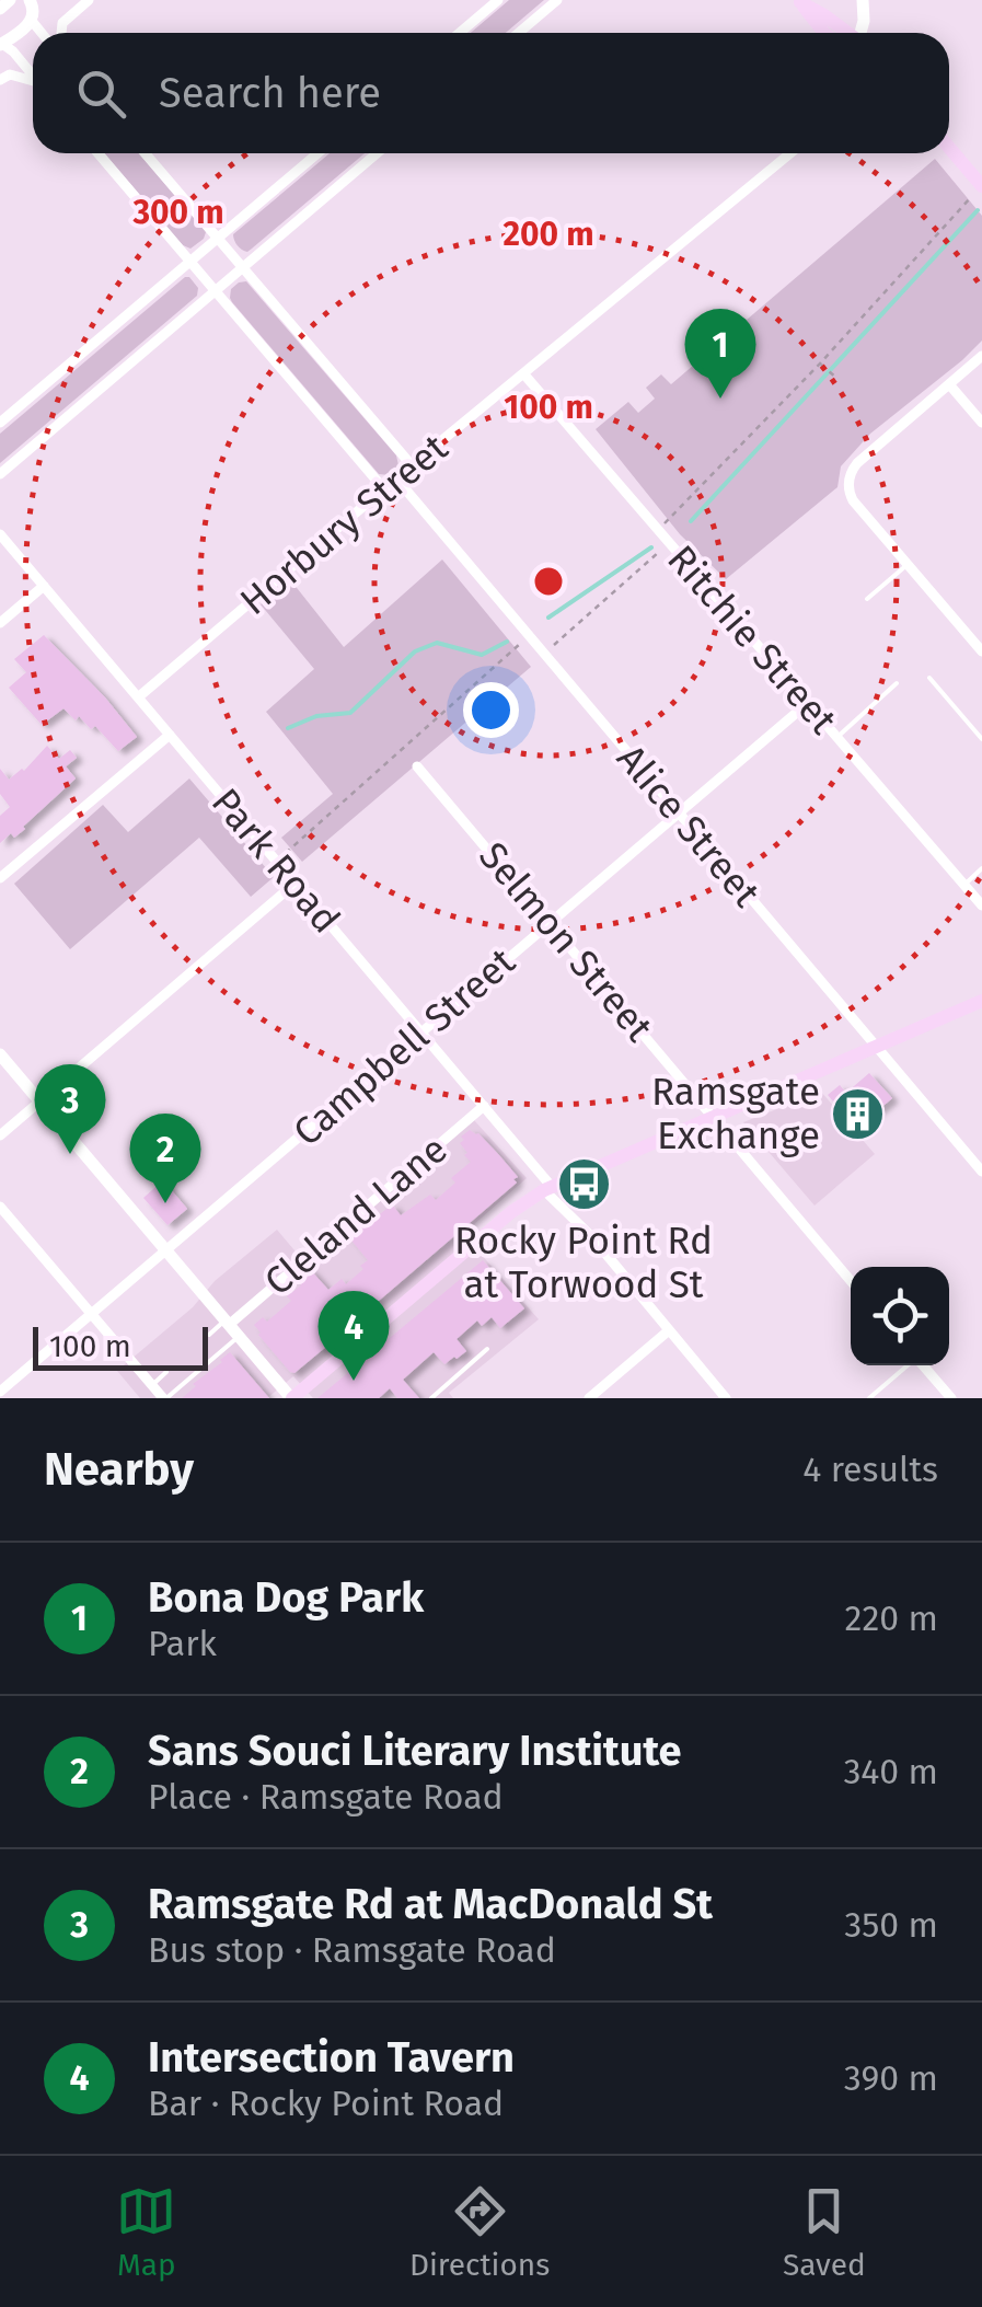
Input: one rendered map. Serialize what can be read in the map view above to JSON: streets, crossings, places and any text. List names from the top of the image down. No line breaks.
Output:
{"streets":{"street":["Horbury Street","Ritchie Street","Alice Street","Park Road","Selmon Street","Campbell Street","Cleland Lane"]},"crossings":[["Horbury Street","Ritchie Street"],["Horbury Street","Alice Street"],["Horbury Street","Park Road"],["Ritchie Street","Campbell Street"],["Alice Street","Campbell Street"],["Park Road","Campbell Street"],["Park Road","Cleland Lane"],["Selmon Street","Campbell Street"]],"places":{"building":["Ramsgate Exchange"],"bus stop":["Rocky Point Rd at Torwood St"]},"scale_bar":"100 m","page":{"search":"Search here","pins":["1","3","2","4"],"scale":"100 m","heading":["Nearby","4 results"],"list":[{"mark":"1","name":"Bona Dog Park","note":"Park","value":"220 m"},{"mark":"2","name":"Sans Souci Literary Institute","note":"Place · Ramsgate Road","value":"340 m"},{"mark":"3","name":"Ramsgate Rd at MacDonald St","note":"Bus stop · Ramsgate Road","value":"350 m"},{"mark":"4","name":"Intersection Tavern","note":"Bar · Rocky Point Road","value":"390 m"}],"nav":["Map","Directions","Saved"]},"rings":["300 m","200 m","100 m"]}
